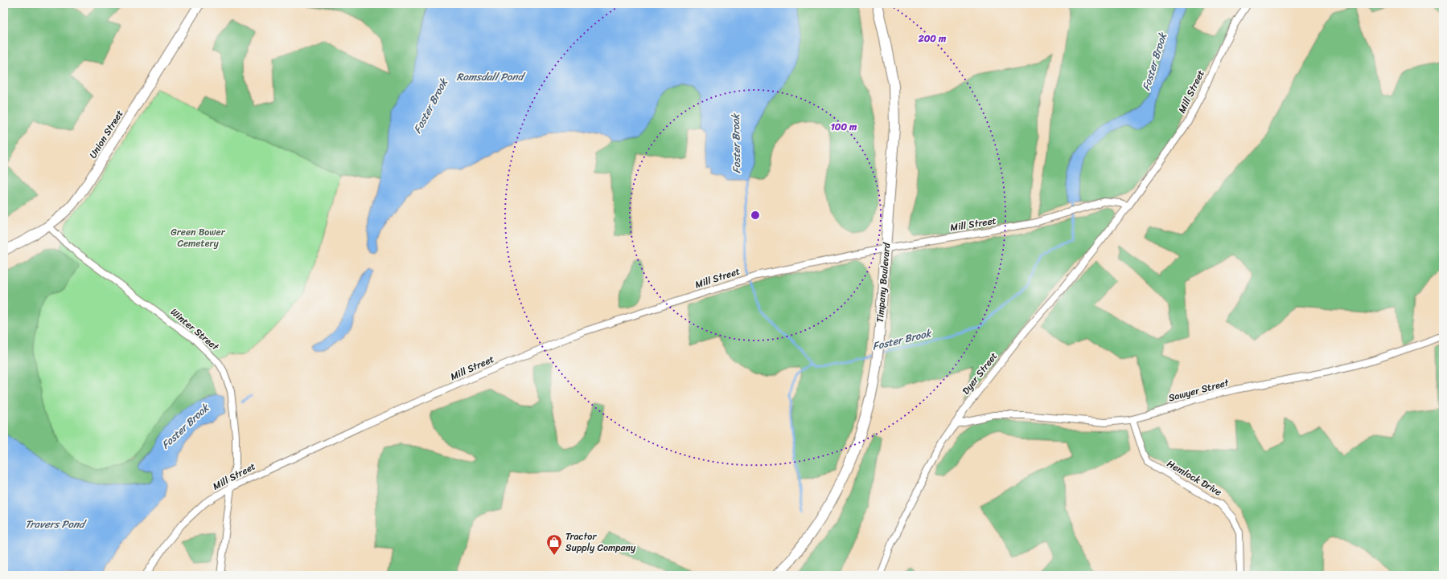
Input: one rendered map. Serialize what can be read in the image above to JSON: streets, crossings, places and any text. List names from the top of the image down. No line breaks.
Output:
{"streets":{"main road":["Timpany Boulevard"],"street":["Mill Street","Union Street","Winter Street","Dyer Street","Sawyer Street","Hemlock Drive"]},"crossings":[["Mill Street","Timpany Boulevard"],["Mill Street","Winter Street"],["Mill Street","Dyer Street"],["Union Street","Winter Street"],["Dyer Street","Sawyer Street"],["Sawyer Street","Hemlock Drive"]],"water":["Foster Brook","Ramsdall Pond","Travers Pond"],"parks":["Green Bower Cemetery"],"places":{"shop":["Tractor Supply Company"]},"rings":["200 m","100 m"]}
